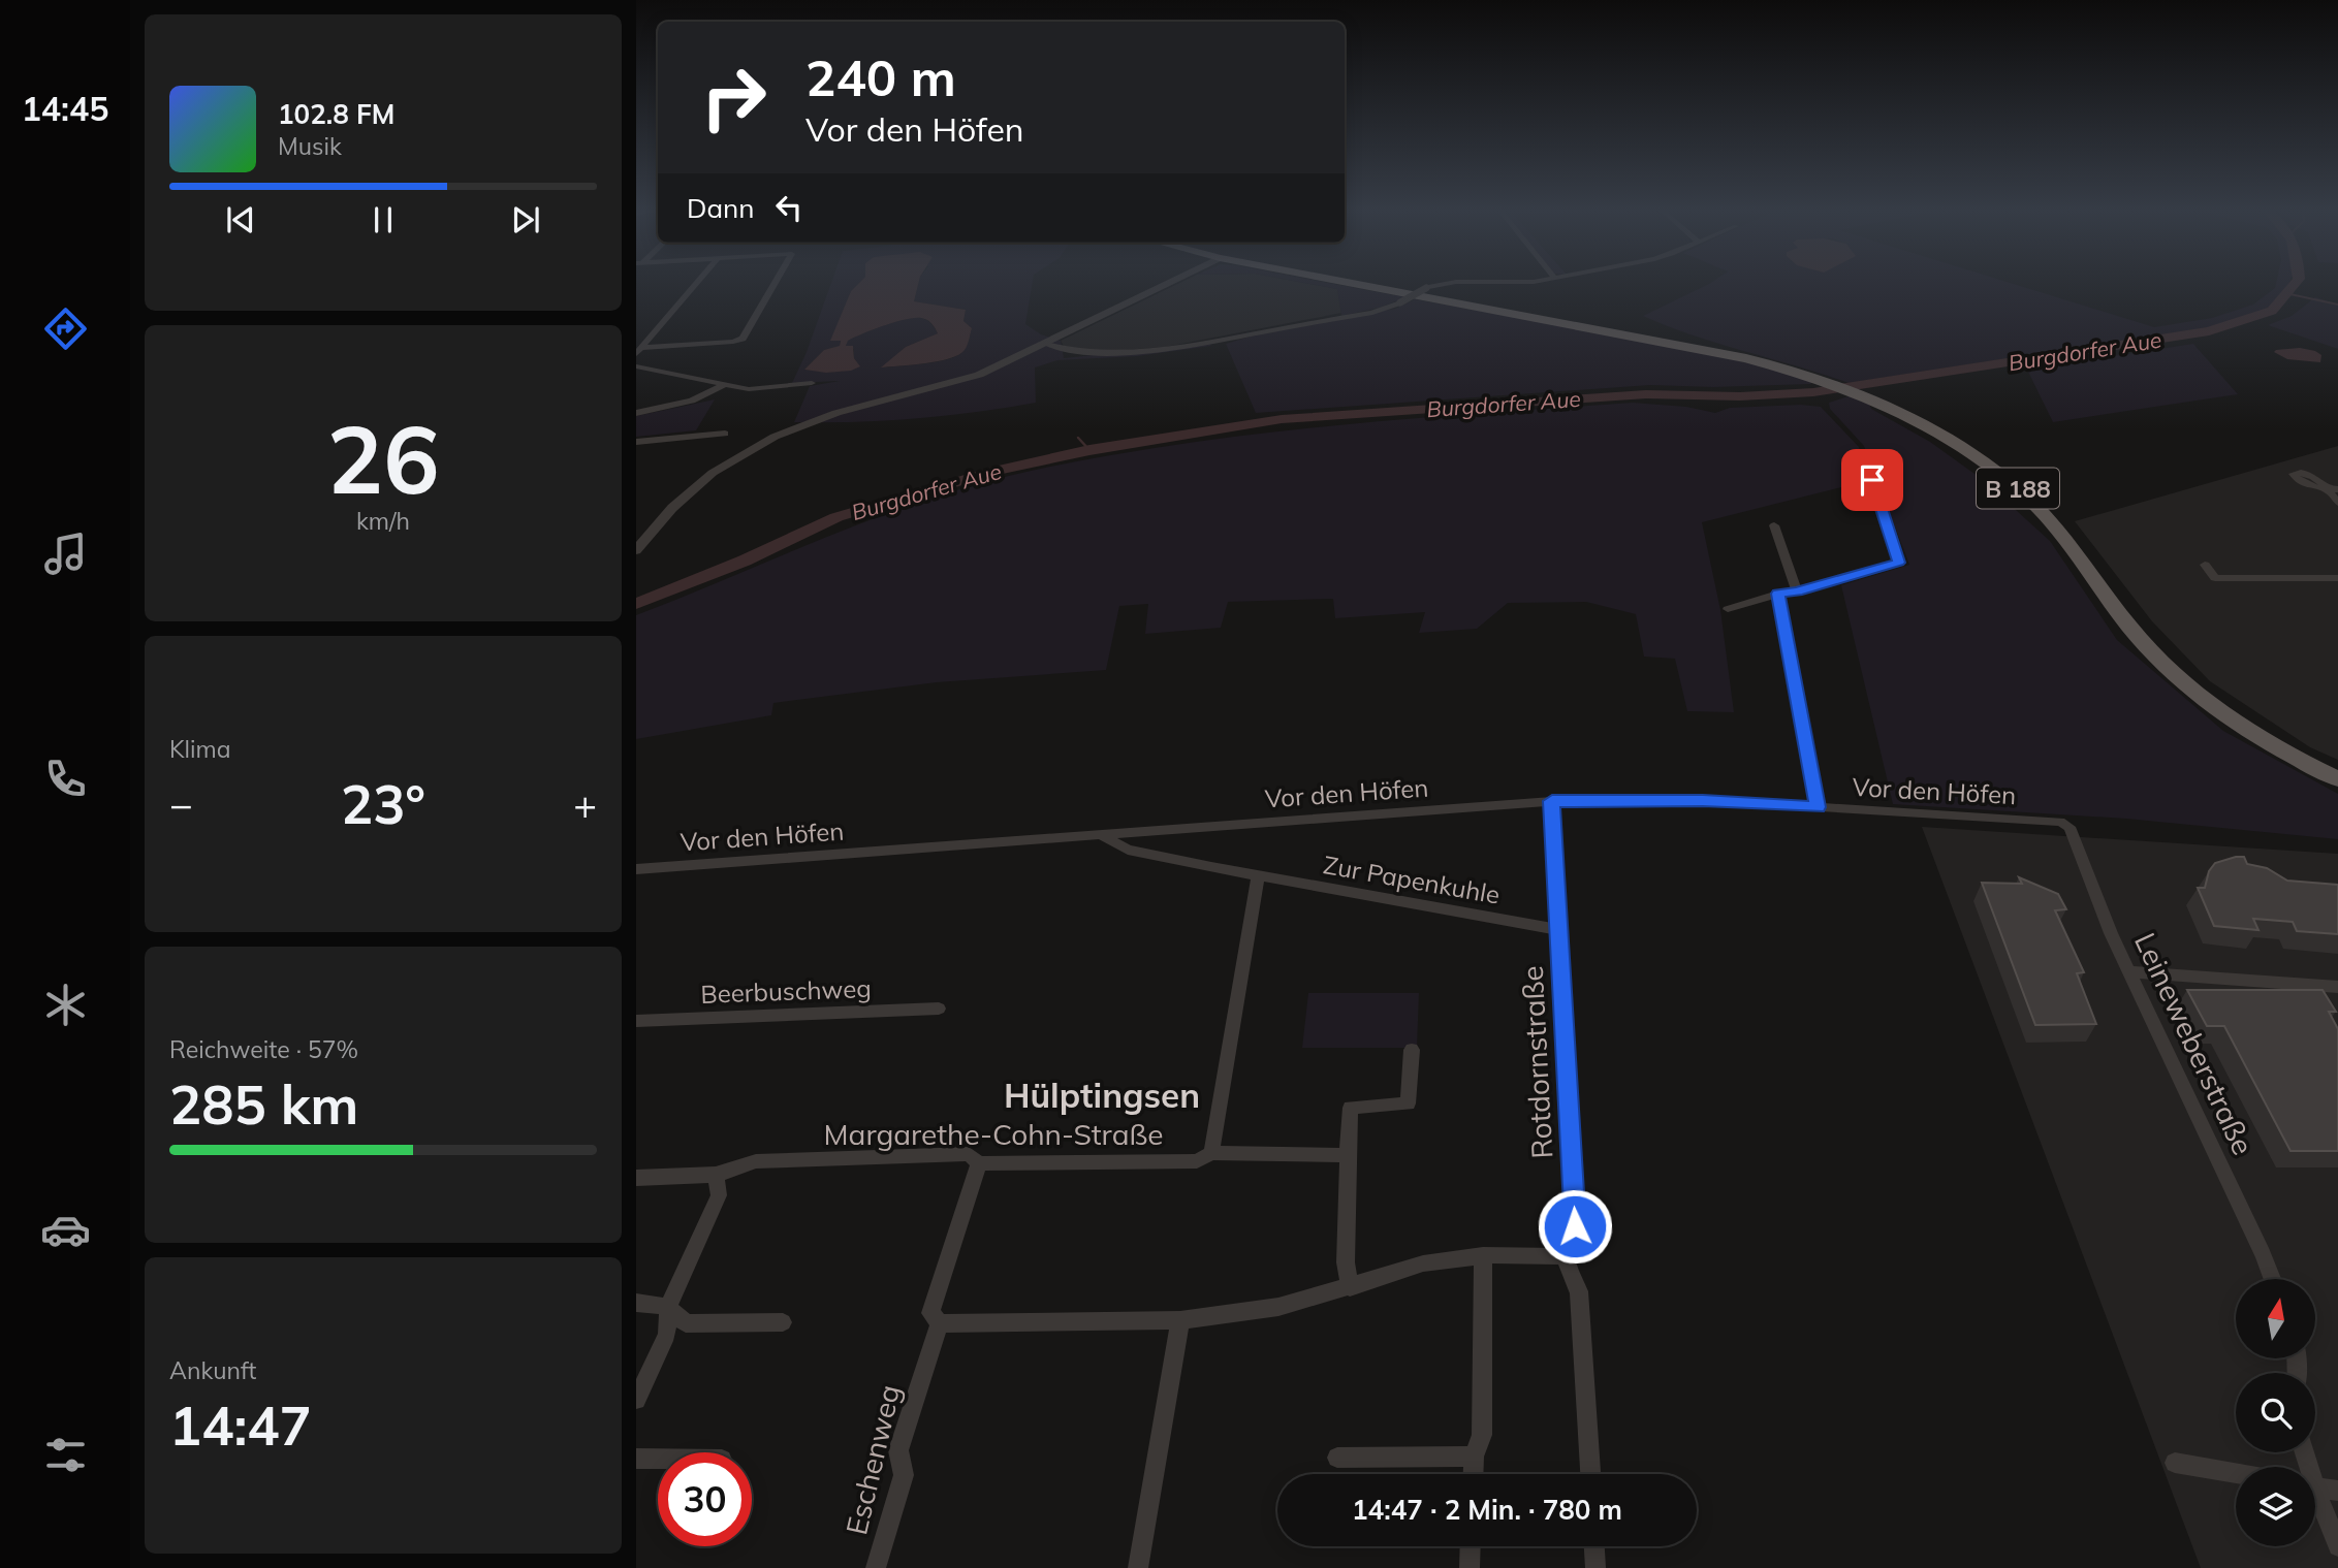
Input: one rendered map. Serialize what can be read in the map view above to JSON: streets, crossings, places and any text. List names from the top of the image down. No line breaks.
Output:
{"streets":{"main road":["B 188"],"street":["Vor den Höfen","Zur Papenkuhle","Beerbuschweg","Leineweberstraße","Rotdornstraße","Margarethe-Cohn-Straße","Eschenweg"]},"crossings":[["Vor den Höfen","Zur Papenkuhle"],["Vor den Höfen","Leineweberstraße"],["Vor den Höfen","Rotdornstraße"],["Zur Papenkuhle","Rotdornstraße"],["Margarethe-Cohn-Straße","Eschenweg"]],"districts":["Hülptingsen"],"water":["Burgdorfer Aue"],"north":"top","page":{"tabs":"14:45","turn":["240 m","Vor den Höfen"],"song":["102.8 FM","Musik"],"then":"Dann","tile":[["26","km/h"],"Klima",["Reichweite · 57%","285 km"],["Ankunft","14:47"]],"heat":["−","23°","+"],"limit":"30","trip":"14:47 · 2 Min. · 780 m"}}
